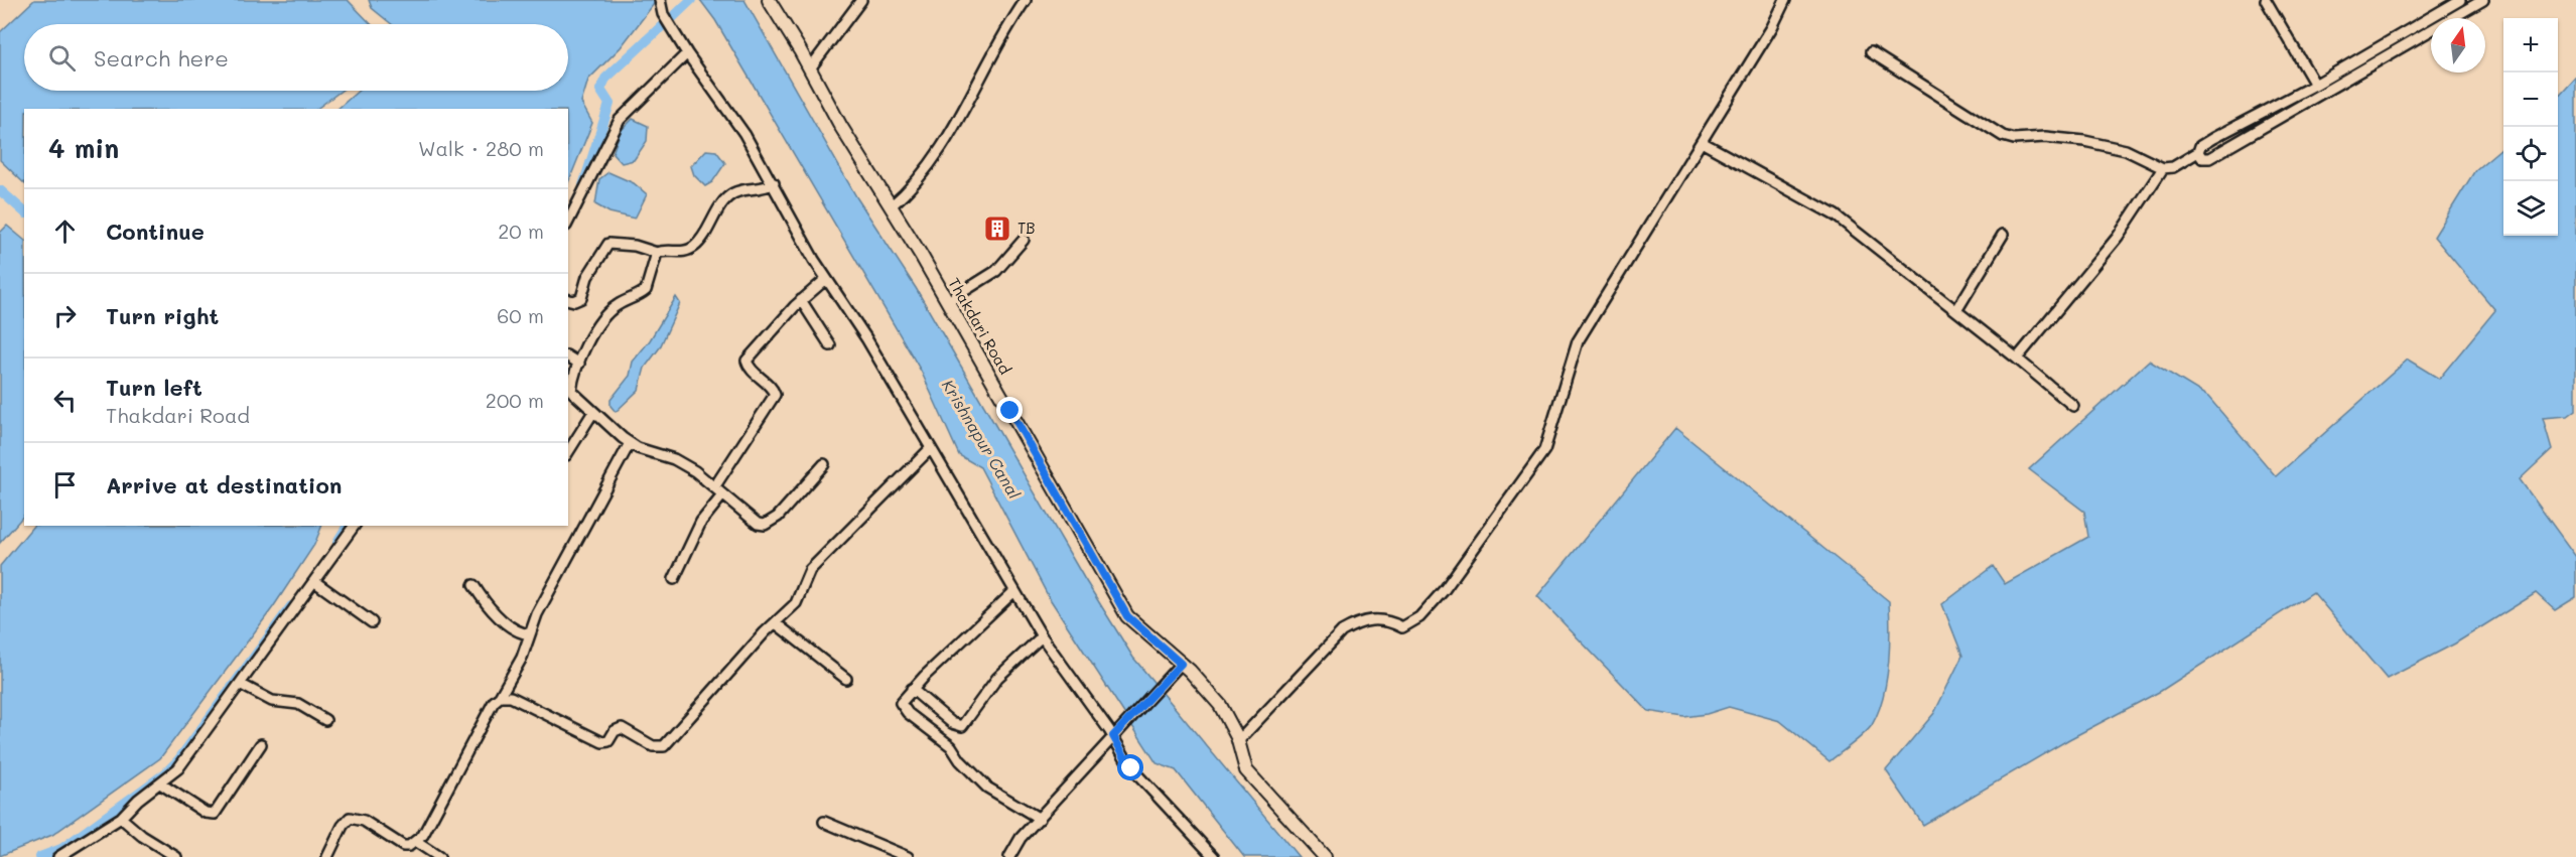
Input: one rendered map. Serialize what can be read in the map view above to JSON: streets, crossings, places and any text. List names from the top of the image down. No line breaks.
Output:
{"streets":{"street":["Thakdari Road"]},"water":["Krishnapur Canal"],"places":{"building":["TB"]},"north":"top","page":{"map_buttons":["+","−"],"search":"Search here","heading":["4 min","Walk · 280 m"],"list":[["Continue","20 m"],["Turn right","60 m"],["Turn left","Thakdari Road","200 m"],"Arrive at destination"]}}
